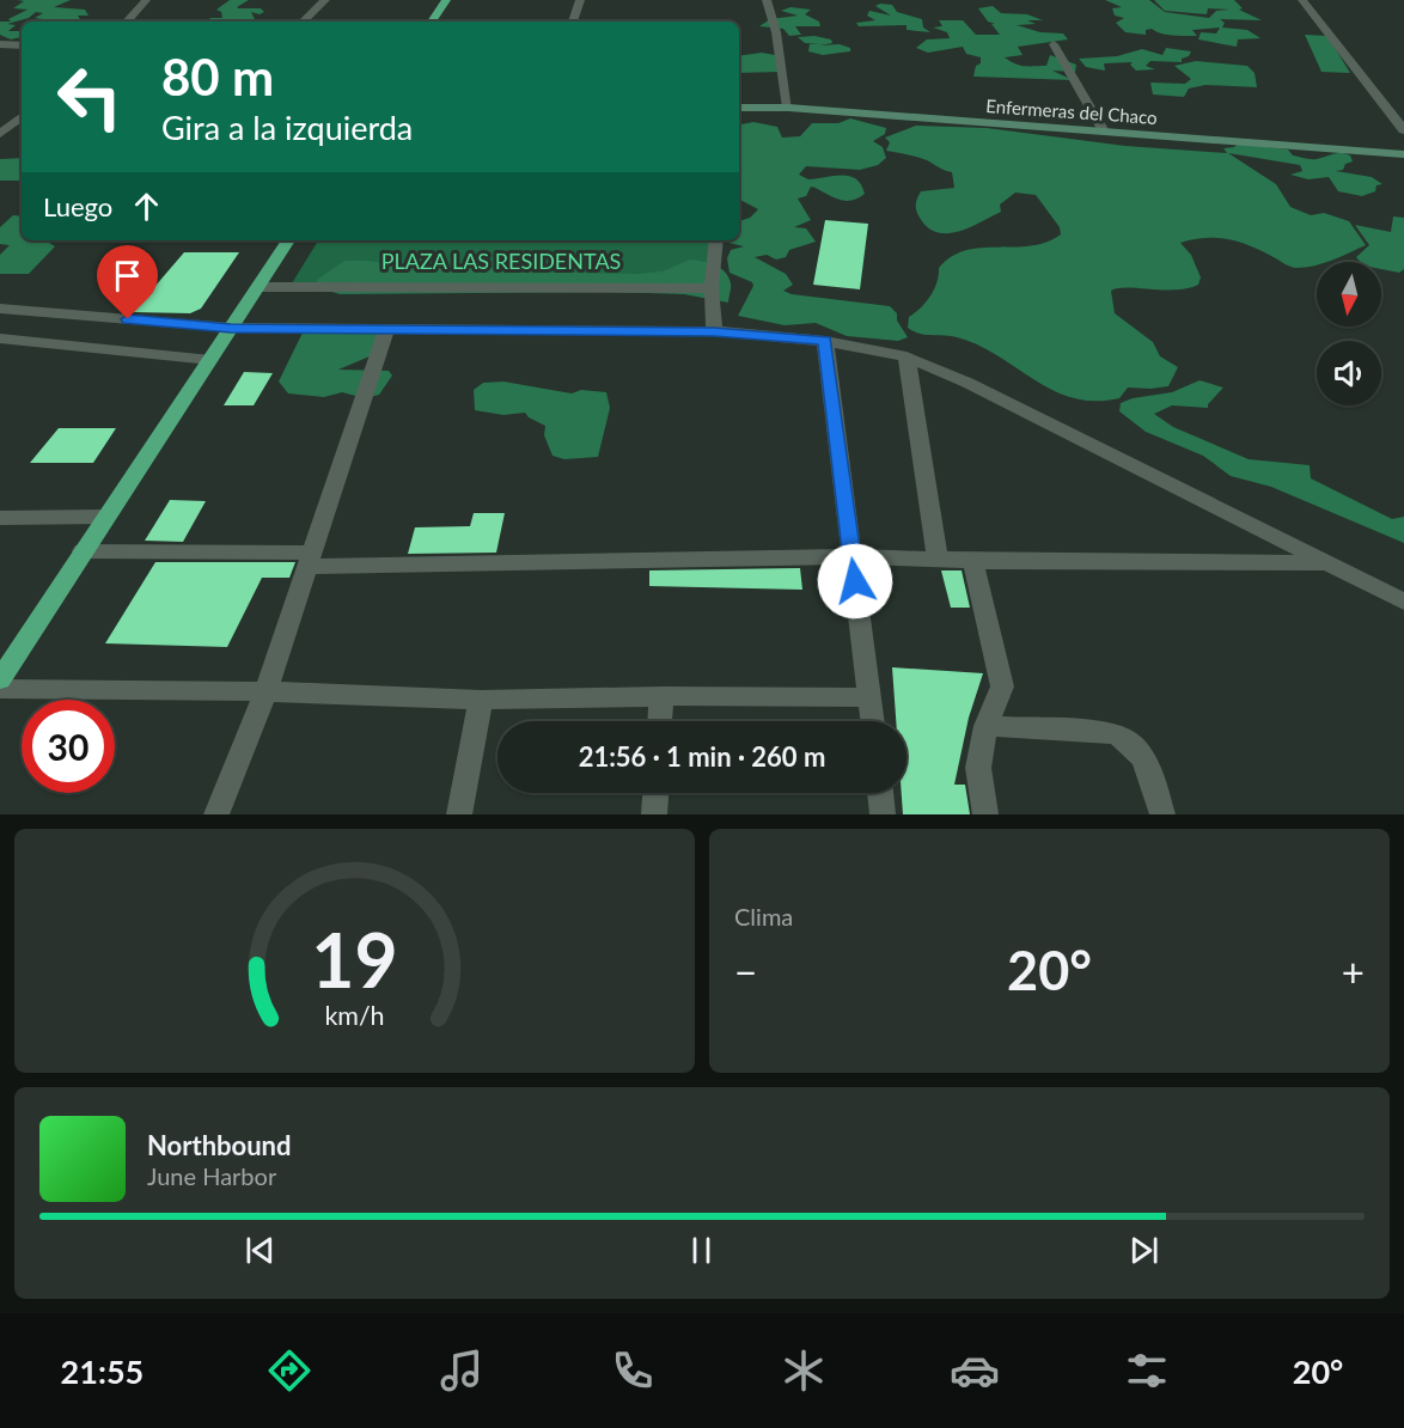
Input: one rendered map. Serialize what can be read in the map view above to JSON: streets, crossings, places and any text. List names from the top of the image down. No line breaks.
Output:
{"streets":{"main road":["Enfermeras del Chaco"]},"parks":["PLAZA LAS RESIDENTAS"],"north":"bottom","page":{"turn":["80 m","Gira a la izquierda"],"then":"Luego","limit":"30","trip":"21:56 · 1 min · 260 m","tile":"Clima","heat":["−","20°","+"],"song":["Northbound","June Harbor"],"tabs":["21:55","20°"],"gauge":["19","km/h"]}}
